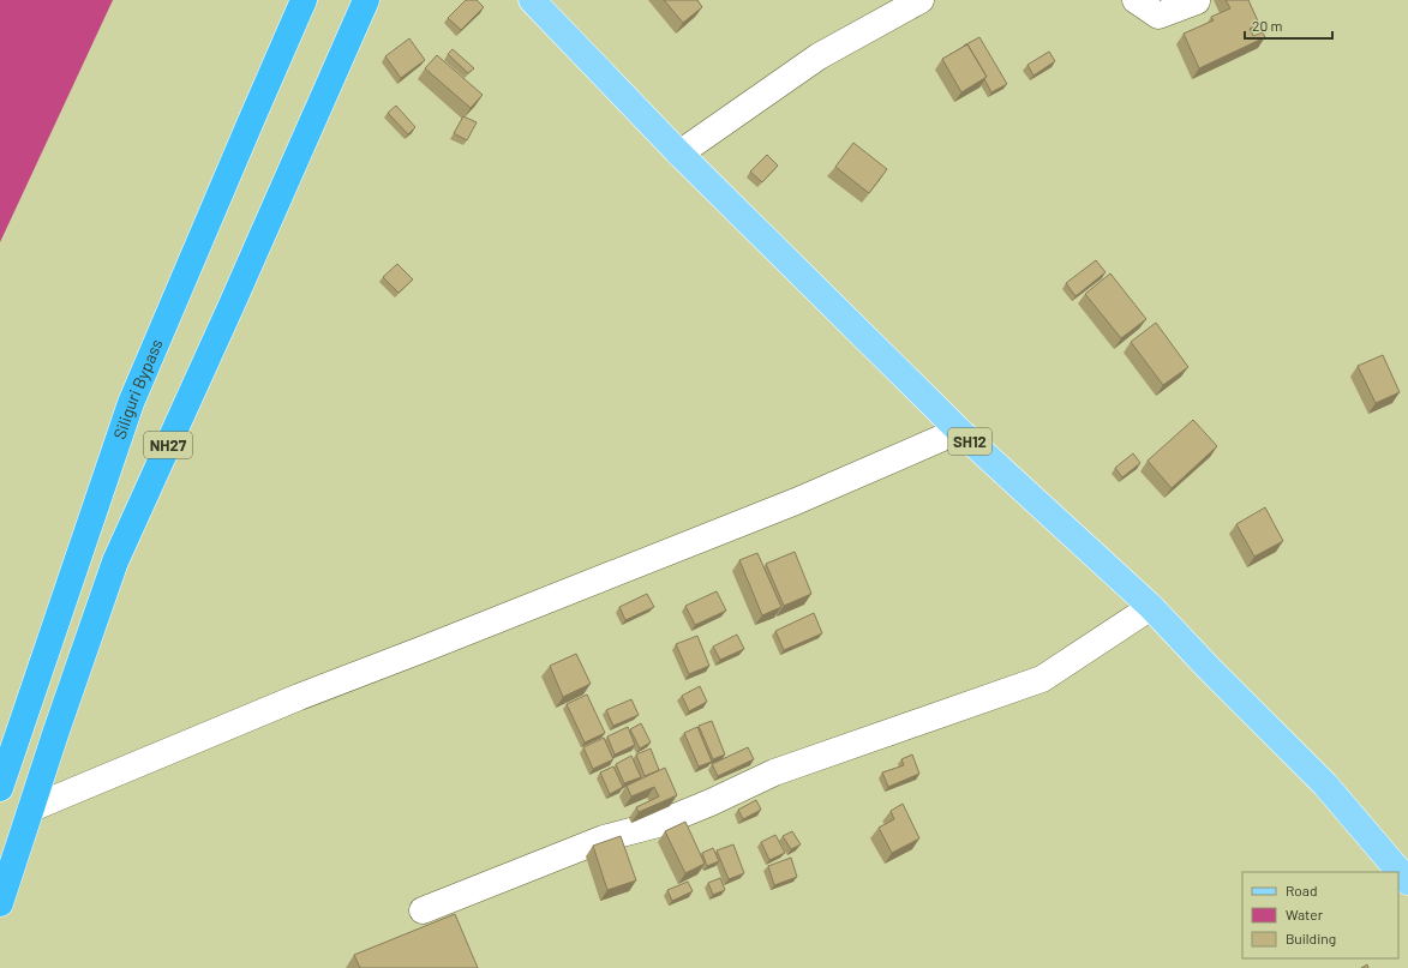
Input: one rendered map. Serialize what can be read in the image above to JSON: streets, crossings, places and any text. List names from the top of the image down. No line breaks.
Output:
{"streets":{"highway":["Siliguri Bypass","NH27"],"main road":["SH12"]},"legend":["Road","Water","Building"],"scale_bar":"20 m"}
